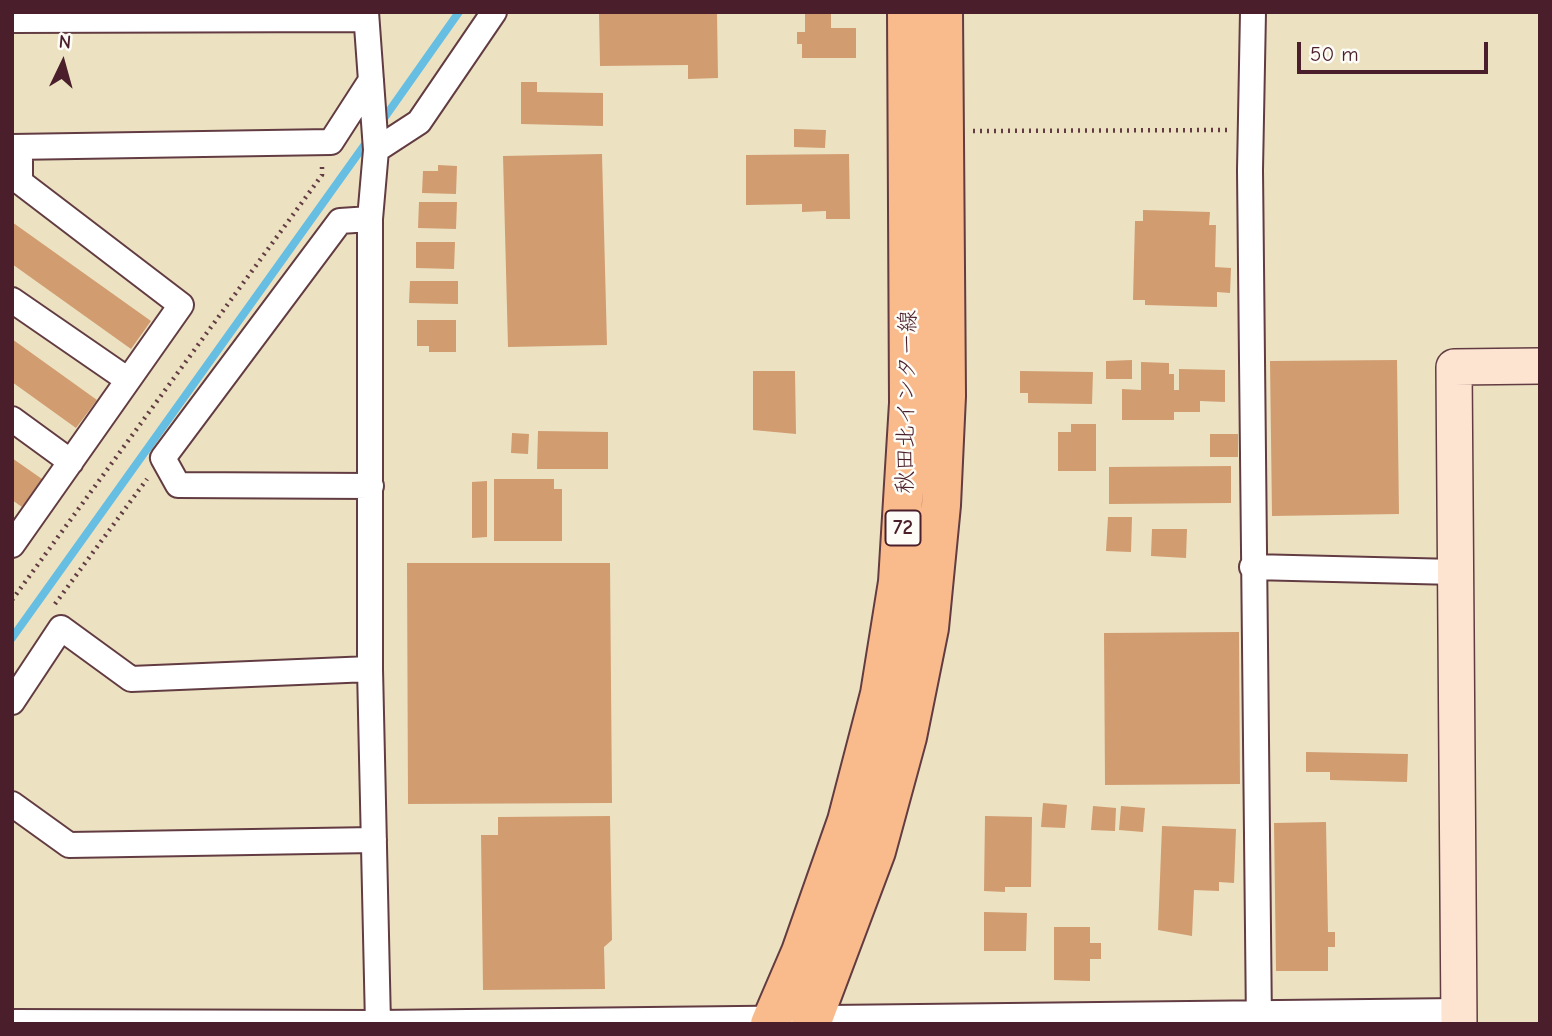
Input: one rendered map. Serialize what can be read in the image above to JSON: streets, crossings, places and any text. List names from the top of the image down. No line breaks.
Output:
{"streets":{"main road":["秋田北インター線","72"]},"scale_bar":"50 m","north":"top"}
